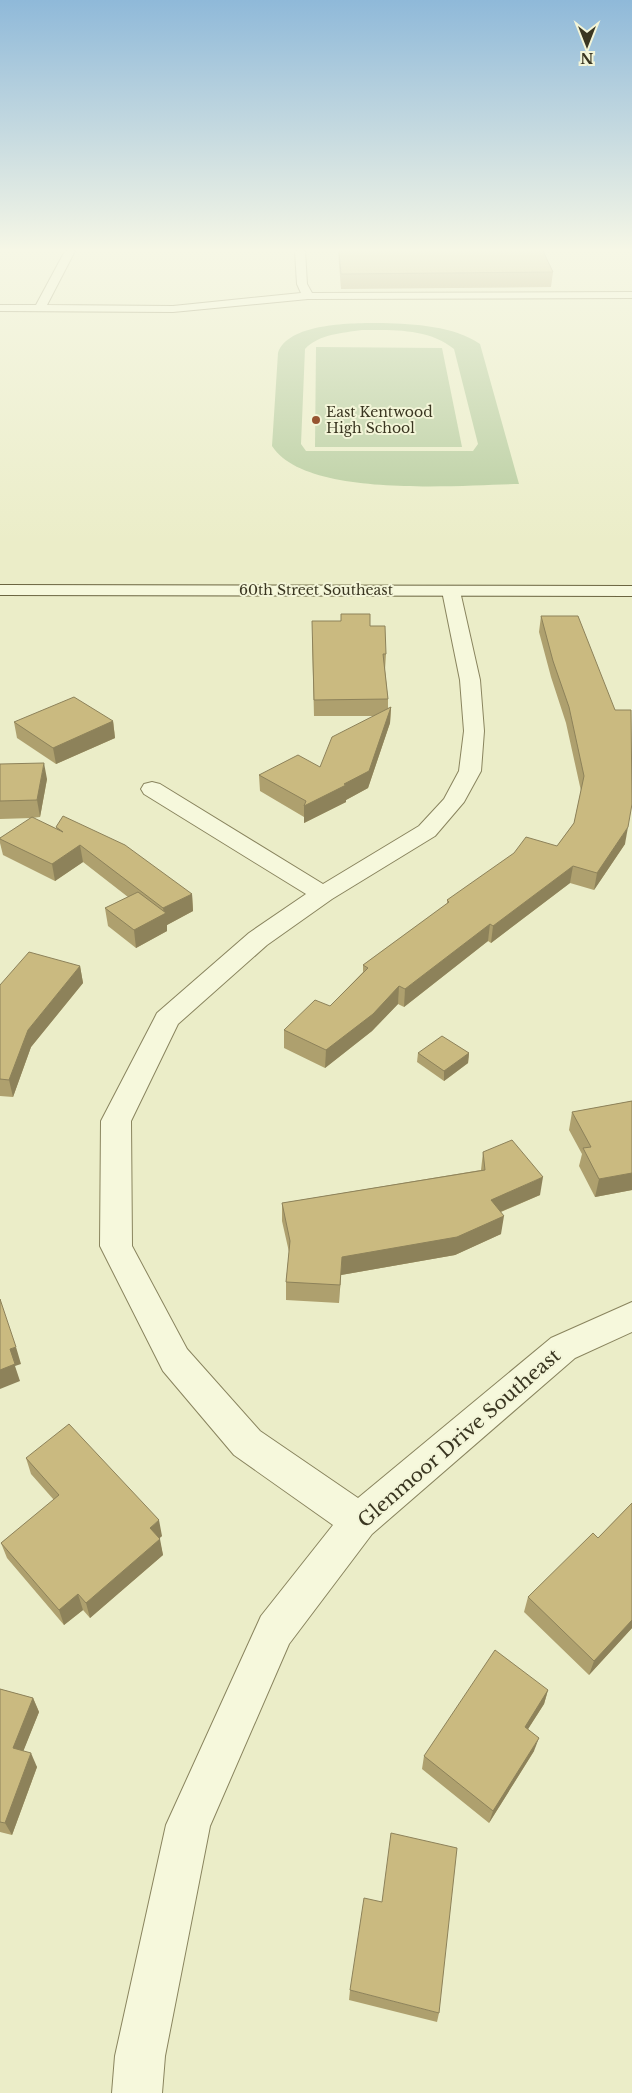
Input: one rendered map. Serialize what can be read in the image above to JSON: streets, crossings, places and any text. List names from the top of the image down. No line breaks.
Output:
{"streets":{"street":["60th Street Southeast","Glenmoor Drive Southeast"]},"places":["East Kentwood High School"],"north":"bottom"}
